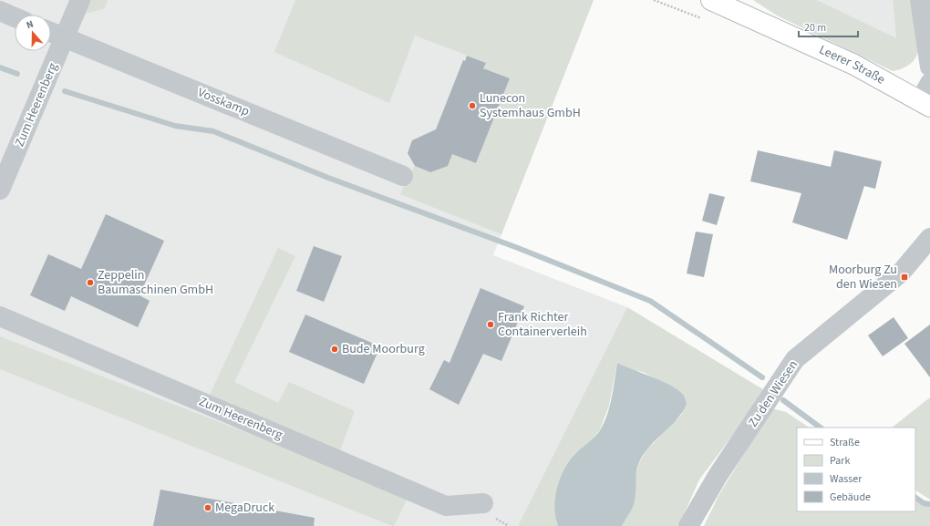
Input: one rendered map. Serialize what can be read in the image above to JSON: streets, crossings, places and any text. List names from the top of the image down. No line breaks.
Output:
{"streets":{"main road":["Leerer Straße"],"street":["Vosskamp","Zum Heerenberg","Zu den Wiesen"]},"crossings":[["Vosskamp","Zum Heerenberg"]],"places":{"other":["Lunecon Systemhaus GmbH","Zeppelin Baumaschinen GmbH","Frank Richter Containerverleih","Bude Moorburg","MegaDruck"],"transit":["Moorburg Zu den Wiesen"]},"legend":["Straße","Park","Wasser","Gebäude"],"scale_bar":"20 m","north":"top"}
